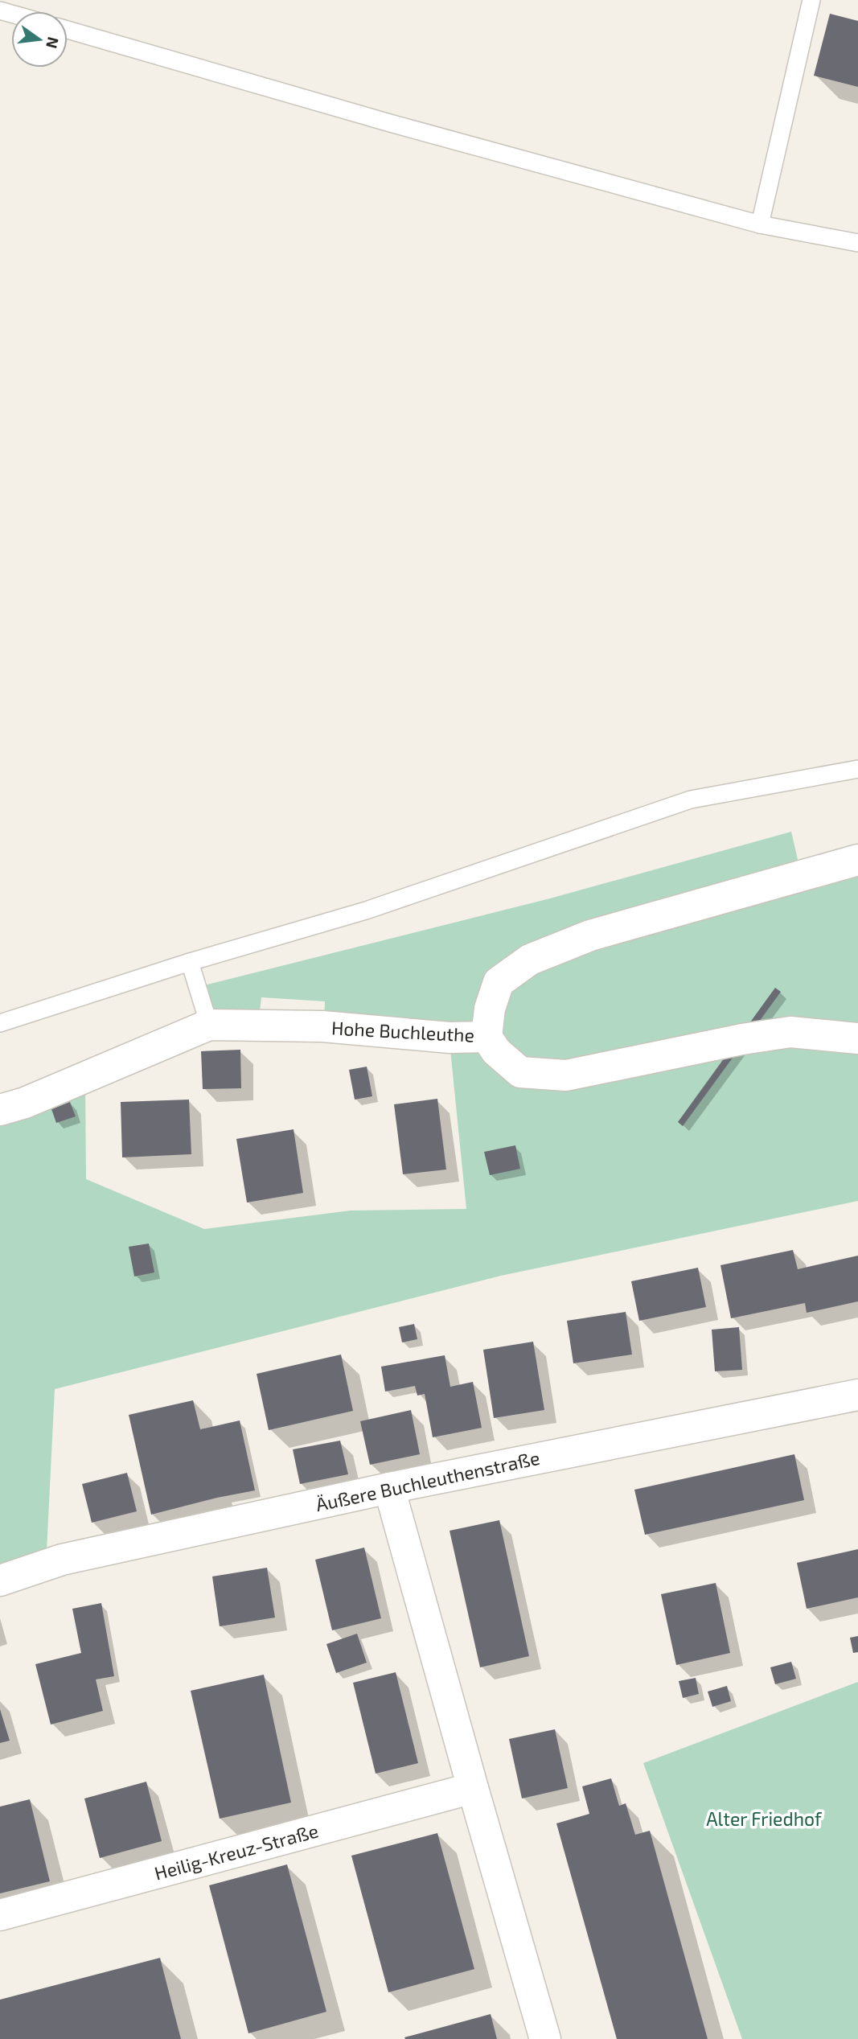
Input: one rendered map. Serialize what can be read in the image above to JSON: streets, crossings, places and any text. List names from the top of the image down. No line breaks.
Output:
{"streets":{"street":["Hohe Buchleuthe","Äußere Buchleuthenstraße","Heilig-Kreuz-Straße"]},"parks":["Alter Friedhof"],"north":"right"}
